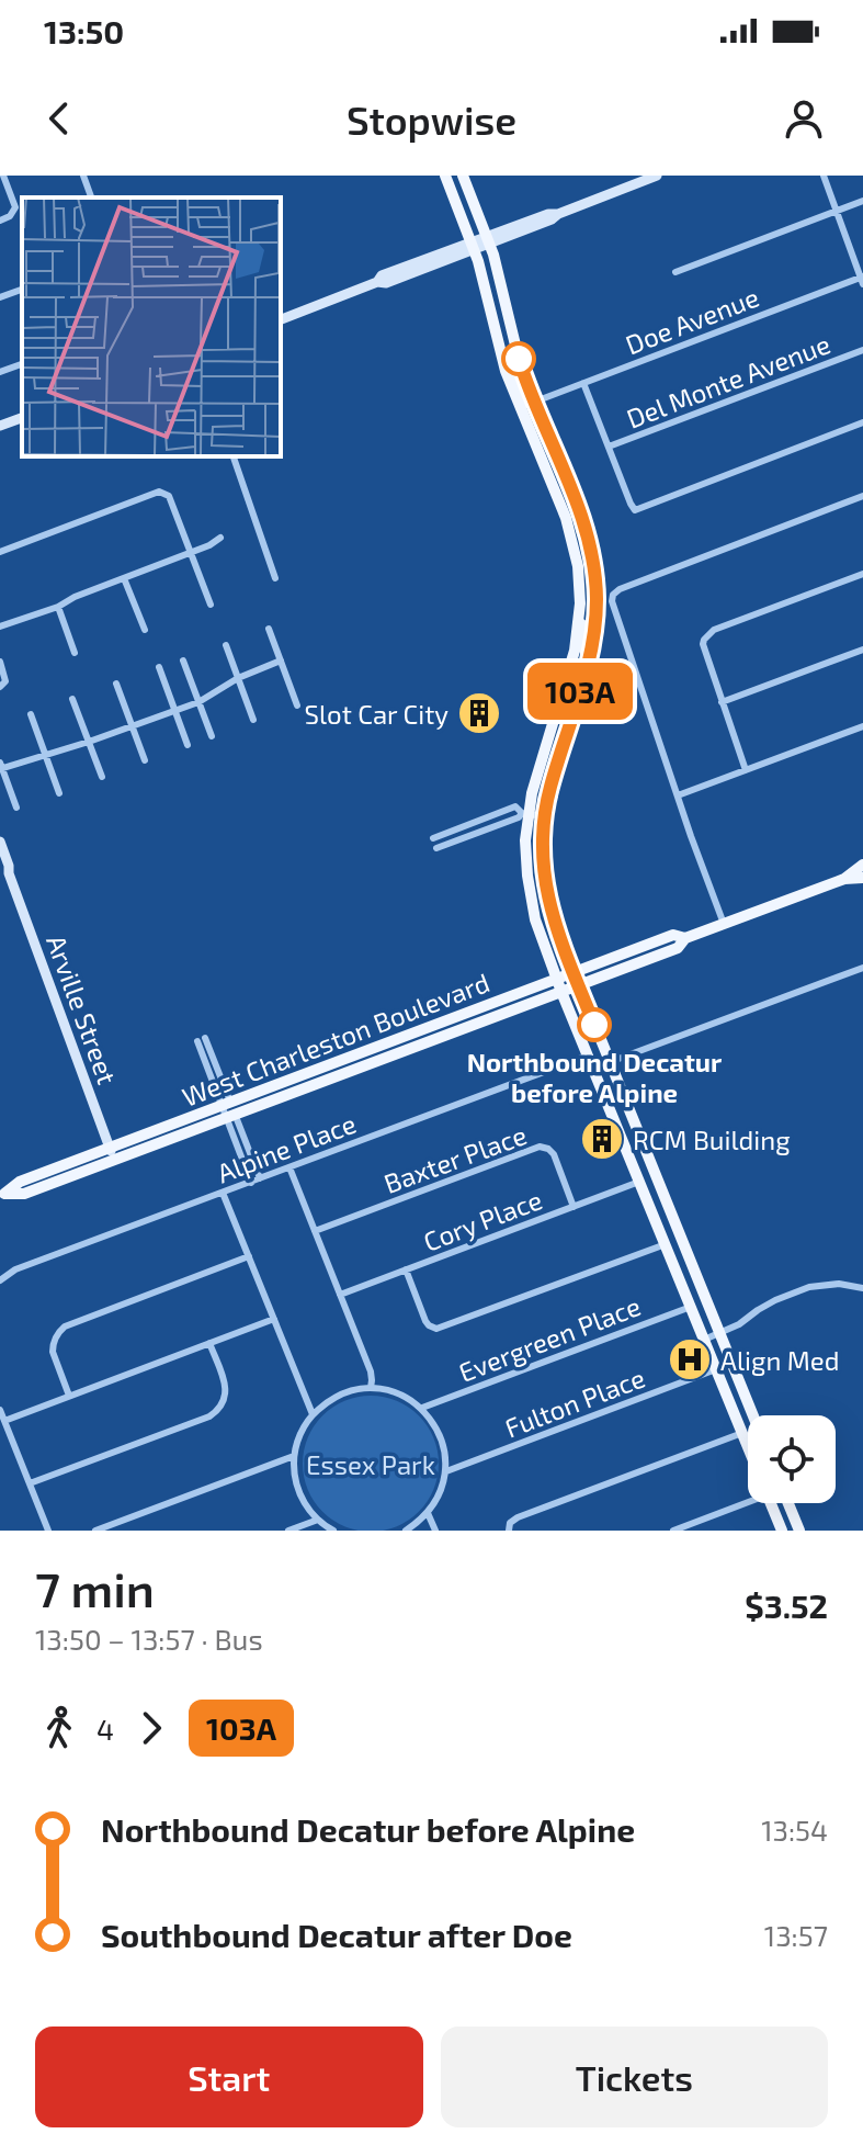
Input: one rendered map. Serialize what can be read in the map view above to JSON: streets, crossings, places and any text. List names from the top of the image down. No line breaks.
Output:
{"streets":{"main road":["Arville Street","West Charleston Boulevard"],"street":["Doe Avenue","Del Monte Avenue","Alpine Place","Baxter Place","Cory Place","Evergreen Place","Fulton Place"]},"crossings":[["Arville Street","West Charleston Boulevard"],["Baxter Place","Cory Place"]],"parks":["Essex Park"],"places":{"building":["Slot Car City","RCM Building"],"other":["Northbound Decatur before Alpine"],"hospital":["Align Med"]},"lines":["bus line 103A"],"page":{"status":"13:50","header":"Stopwise","on_map":"103A","heading":["7 min","13:50 – 13:57 · Bus","$3.52"],"legs":["4","103A"],"list":[{"name":"Northbound Decatur before Alpine","value":"13:54"},{"name":"Southbound Decatur after Doe","value":"13:57"}],"buttons":["Start","Tickets"]}}
